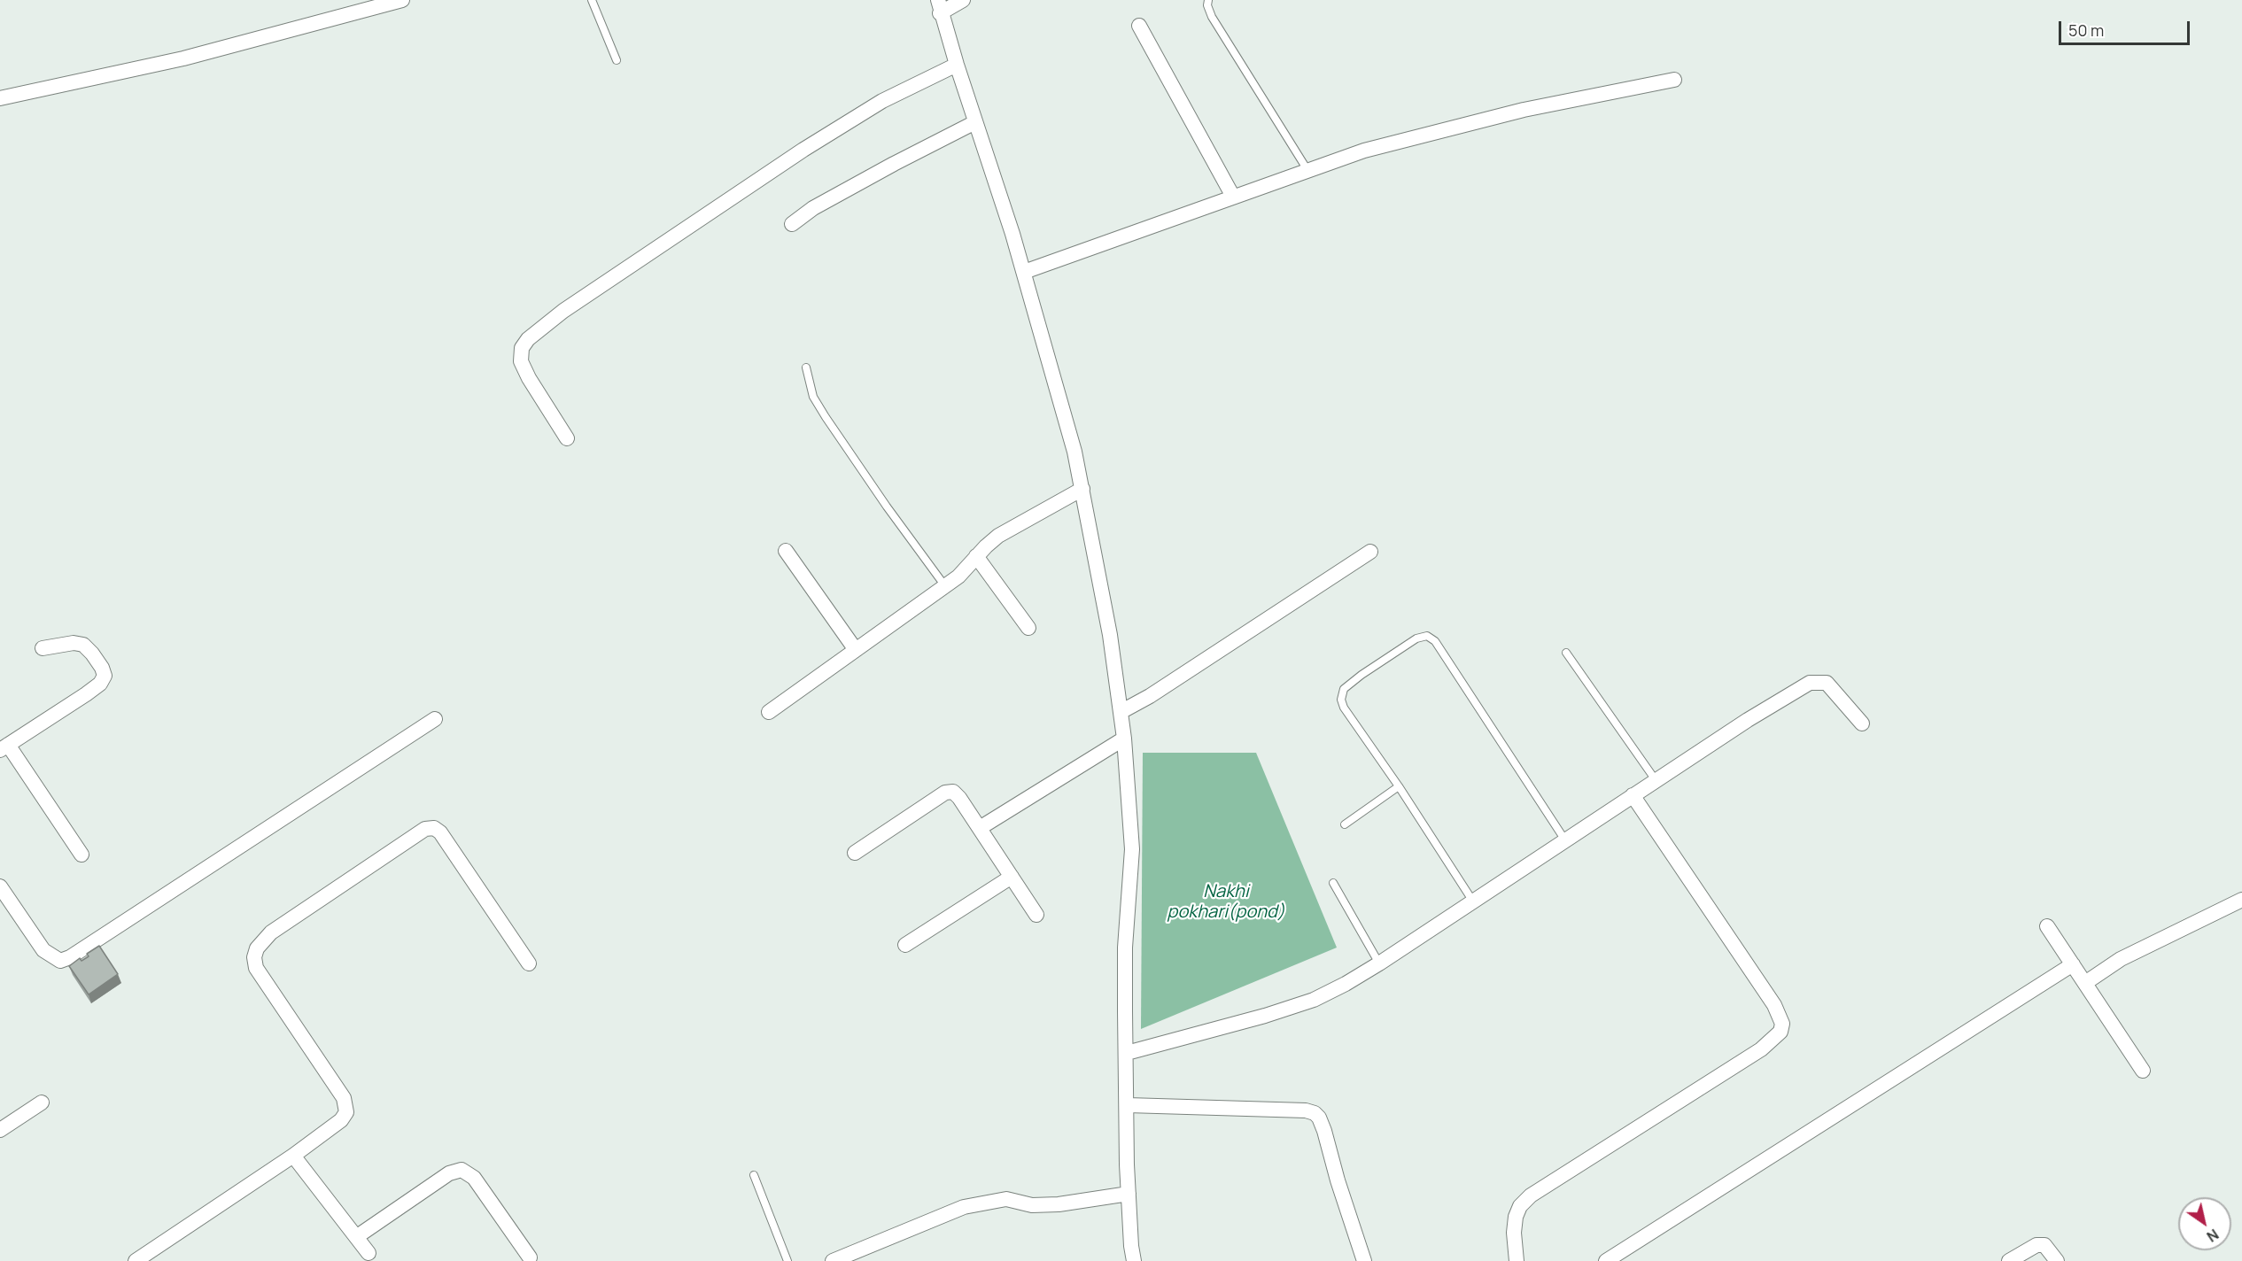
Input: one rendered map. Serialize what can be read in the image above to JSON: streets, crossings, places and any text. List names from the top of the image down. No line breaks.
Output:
{"water":["Nakhi pokhari(pond)"],"scale_bar":"50 m","north":"bottom right"}
